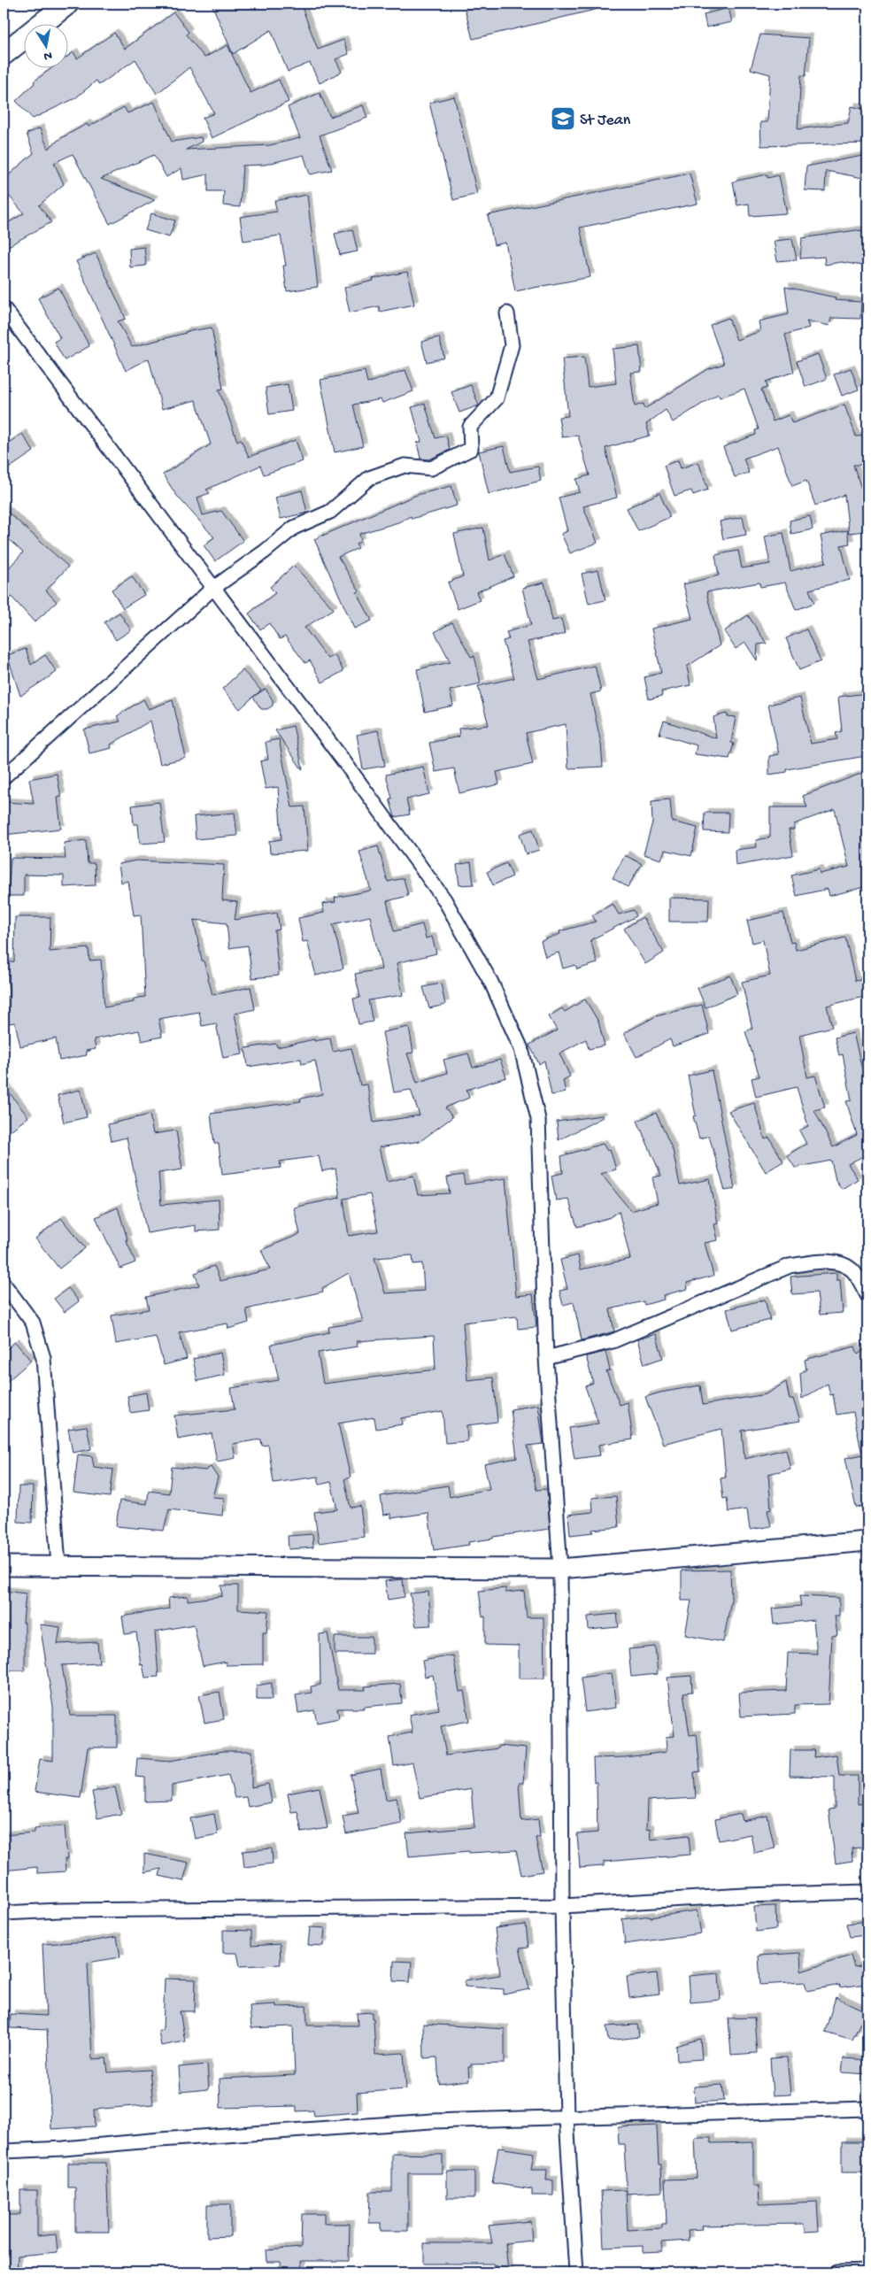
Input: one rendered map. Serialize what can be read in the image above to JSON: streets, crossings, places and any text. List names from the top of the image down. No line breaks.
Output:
{"places":{"school or university":["St Jean"]},"north":"bottom"}
